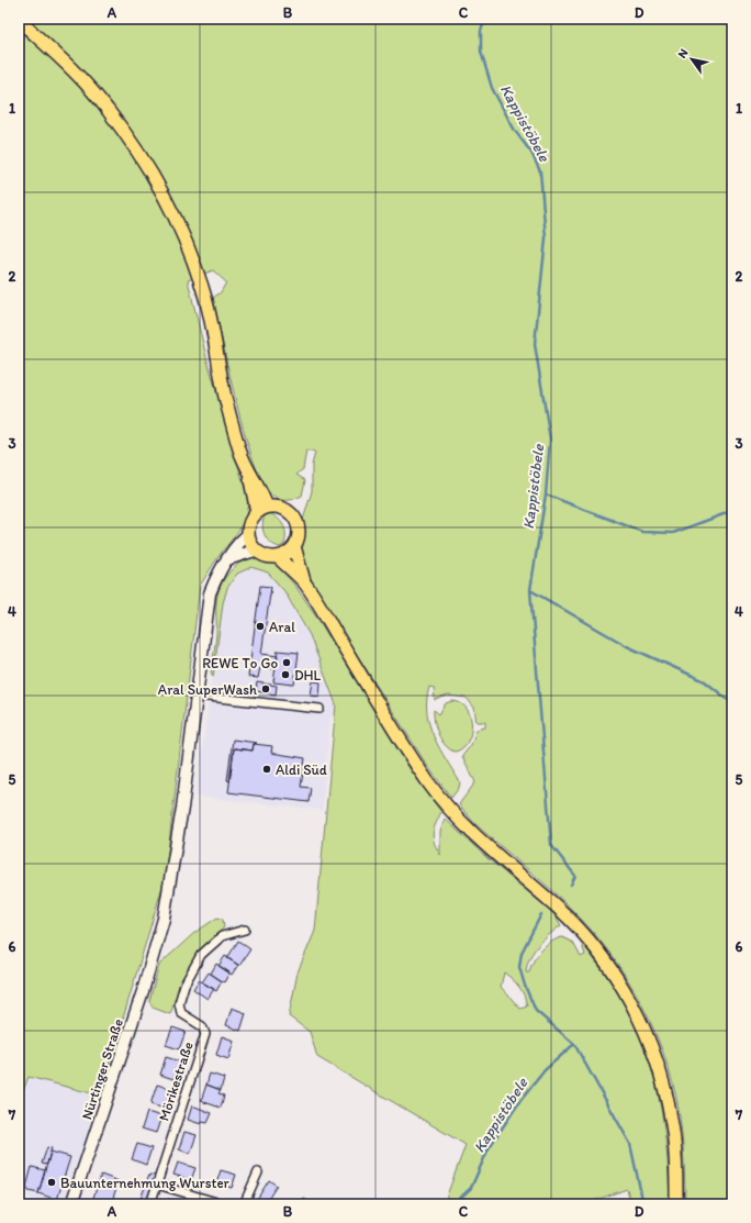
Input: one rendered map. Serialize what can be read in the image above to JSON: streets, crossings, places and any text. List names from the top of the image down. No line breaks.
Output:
{"streets":{"street":["Nürtinger Straße","Mörikestraße"]},"water":["Kappistöbele"],"places":["Aral","REWE To Go","DHL","Aral SuperWash","Aldi Süd","Bauunternehmung Wurster"],"north":"top left","grid":{"columns":["A","B","C","D"],"rows":["1","2","3","4","5","6","7"]}}
